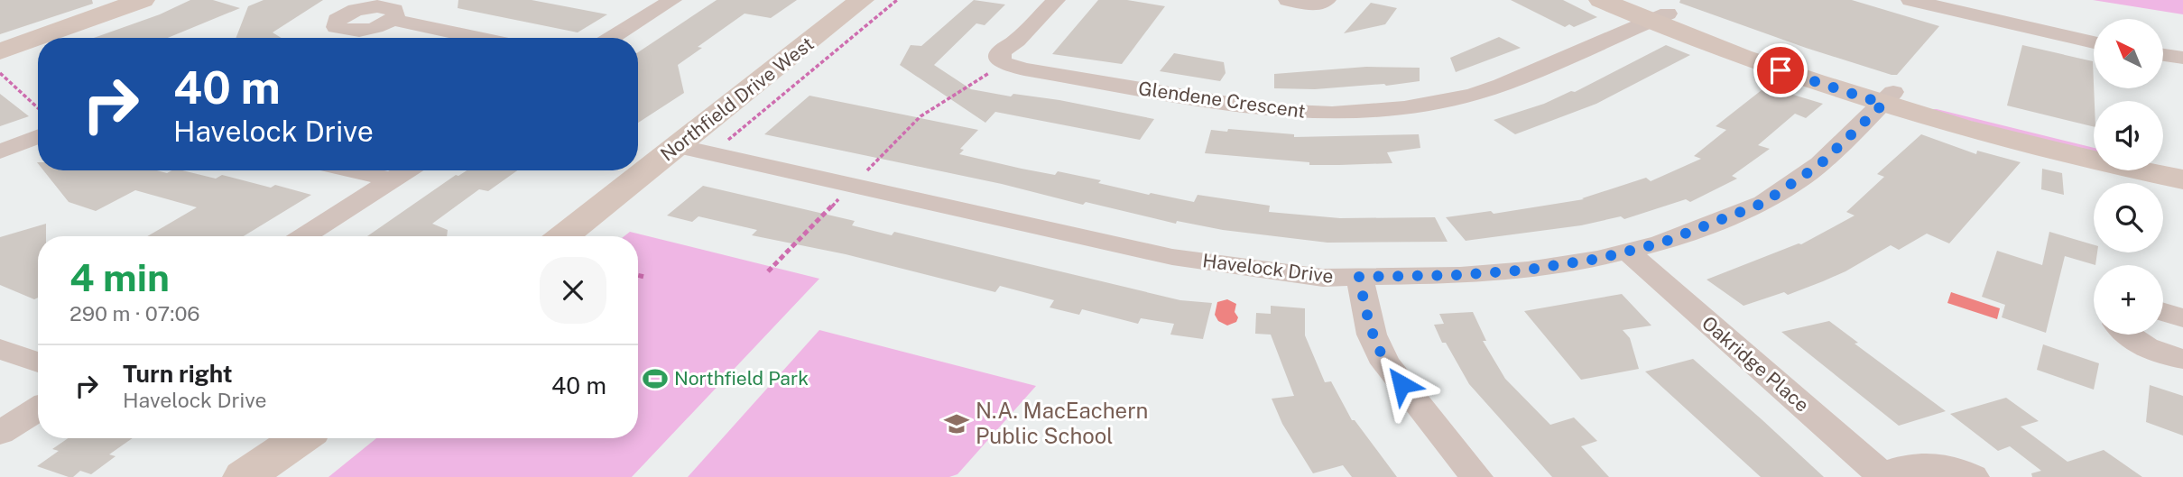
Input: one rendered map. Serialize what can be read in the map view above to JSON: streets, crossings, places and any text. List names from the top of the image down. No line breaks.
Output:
{"streets":{"street":["Northfield Drive West","Glendene Crescent","Havelock Drive","Oakridge Place"]},"crossings":[["Northfield Drive West","Havelock Drive"],["Havelock Drive","Oakridge Place"]],"places":{"sports":["Northfield Park"],"school or university":["N.A. MacEachern Public School"]},"north":"top left","page":{"map_buttons":"+","turn":["40 m","Havelock Drive"],"heading":["4 min","290 m · 07:06"],"list":[{"name":"Turn right","note":"Havelock Drive","value":"40 m"}]}}
